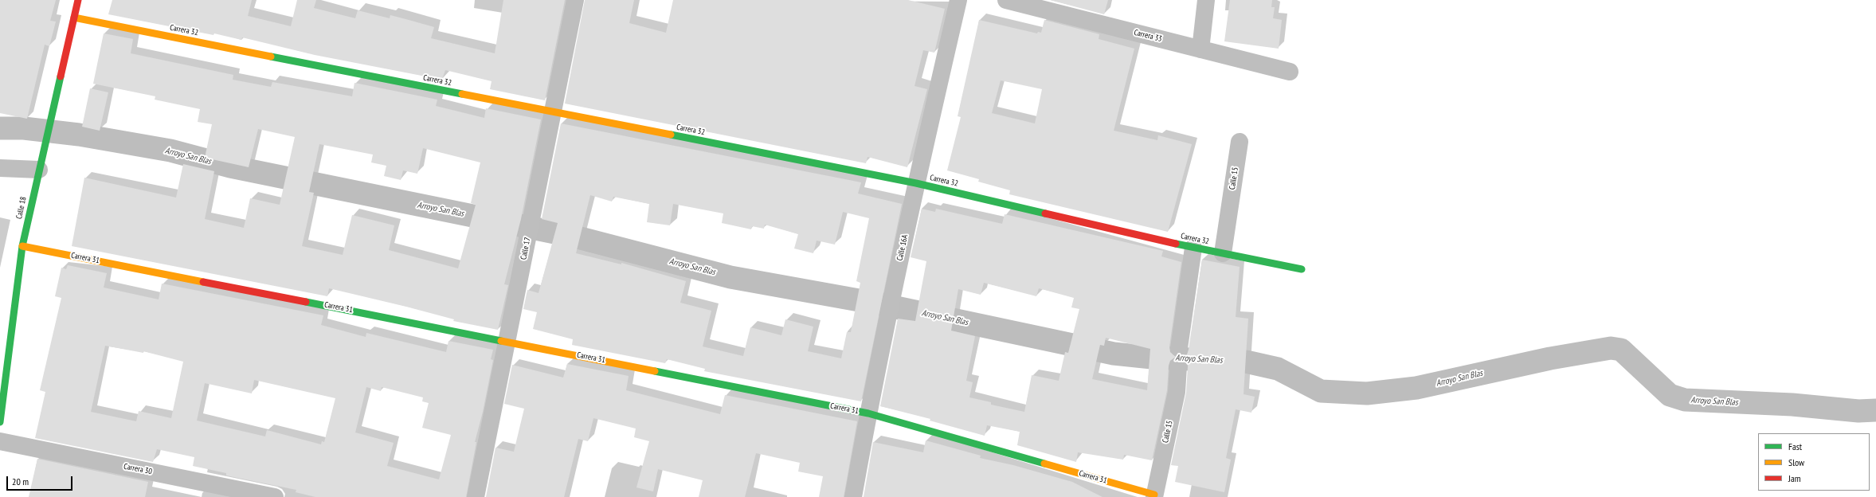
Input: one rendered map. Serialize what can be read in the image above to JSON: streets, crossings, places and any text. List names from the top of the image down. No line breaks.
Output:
{"streets":{"street":["Carrera 32","Carrera 33","Calle 15","Calle 18","Calle 16A","Calle 17","Carrera 31","Carrera 30"]},"crossings":[["Carrera 32","Calle 15"],["Carrera 32","Calle 18"],["Carrera 32","Calle 16A"],["Carrera 32","Calle 17"],["Calle 15","Carrera 31"],["Calle 18","Carrera 31"],["Calle 16A","Carrera 31"],["Calle 17","Carrera 31"]],"water":["Arroyo San Blas"],"legend":["Fast","Slow","Jam"],"scale_bar":"20 m"}
